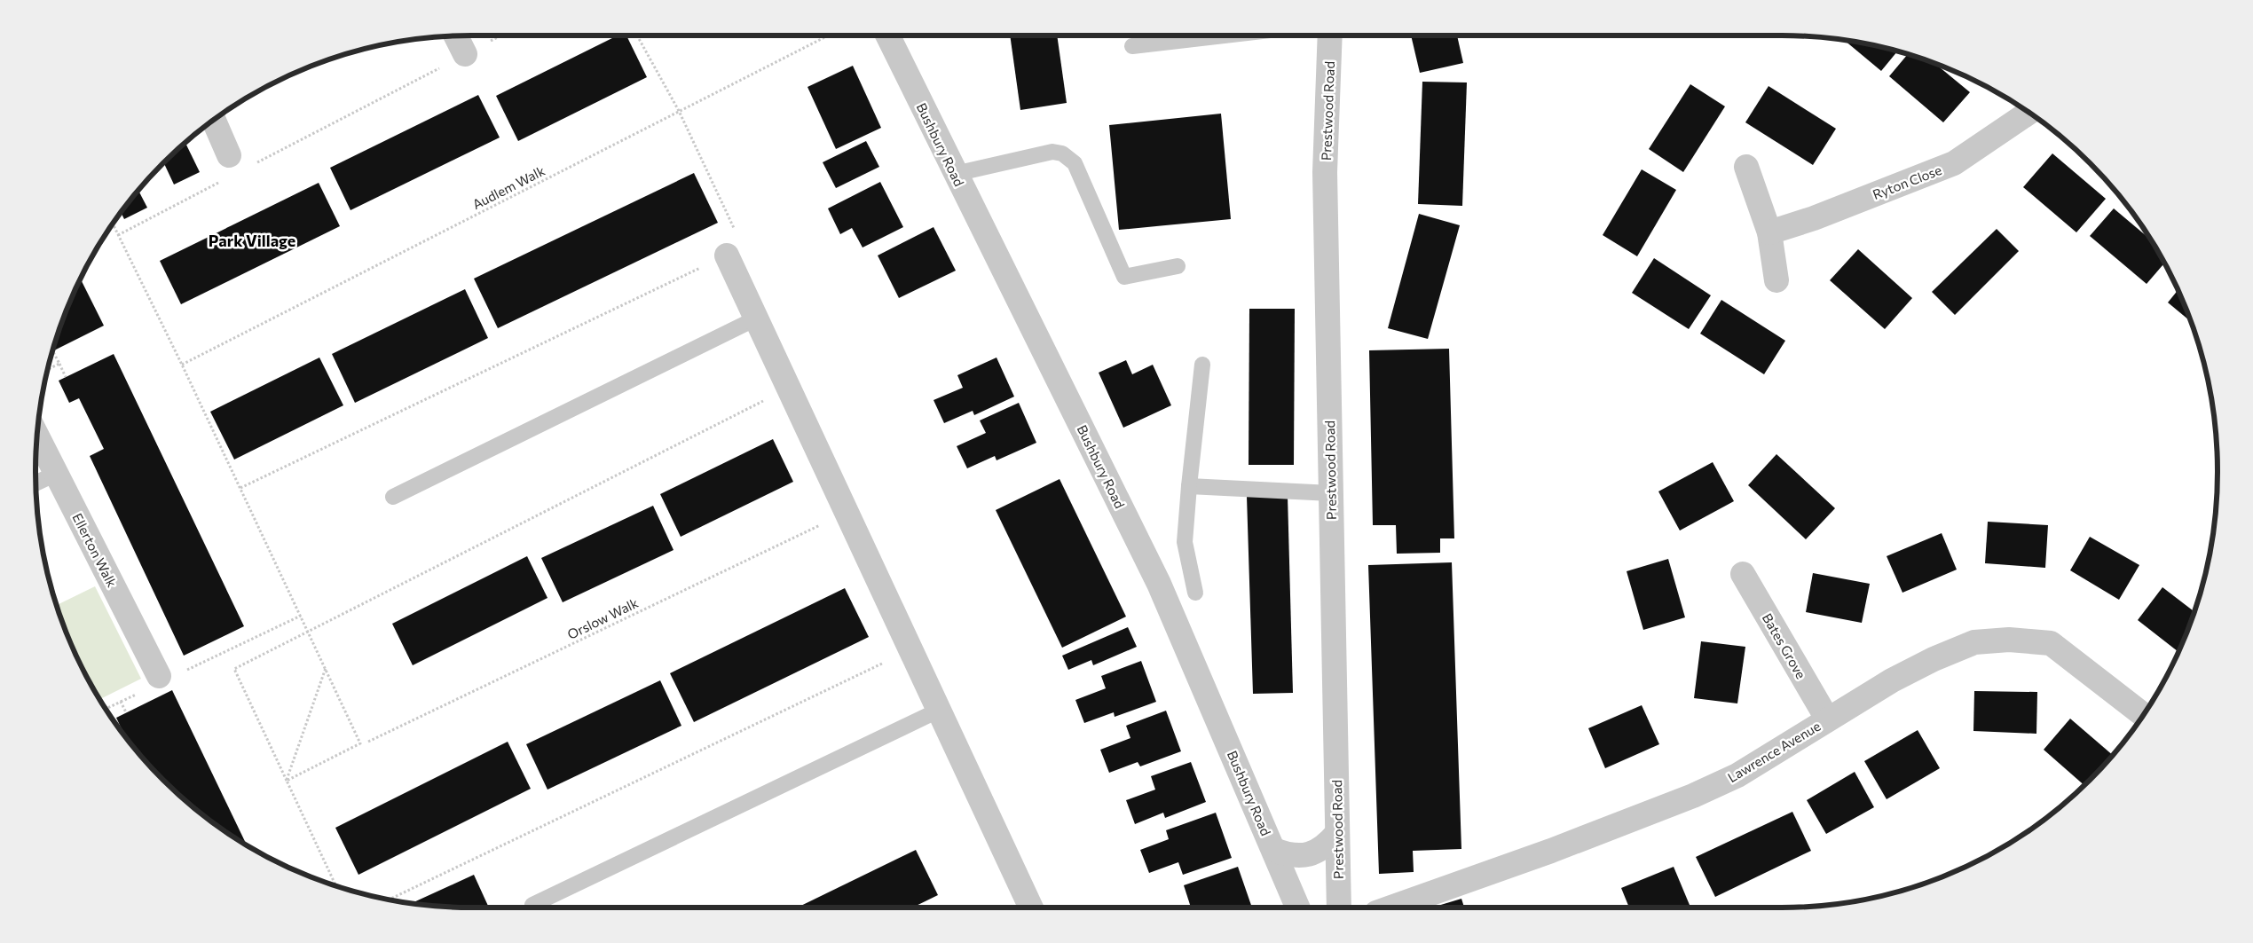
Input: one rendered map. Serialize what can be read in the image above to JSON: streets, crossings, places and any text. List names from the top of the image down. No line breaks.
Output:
{"streets":{"street":["Prestwood Road","Bushbury Road","Ryton Close","Ellerton Walk","Bates Grove","Lawrence Avenue"],"path":["Audlem Walk","Orslow Walk"]},"crossings":[["Bates Grove","Lawrence Avenue"]],"districts":["Park Village"]}
